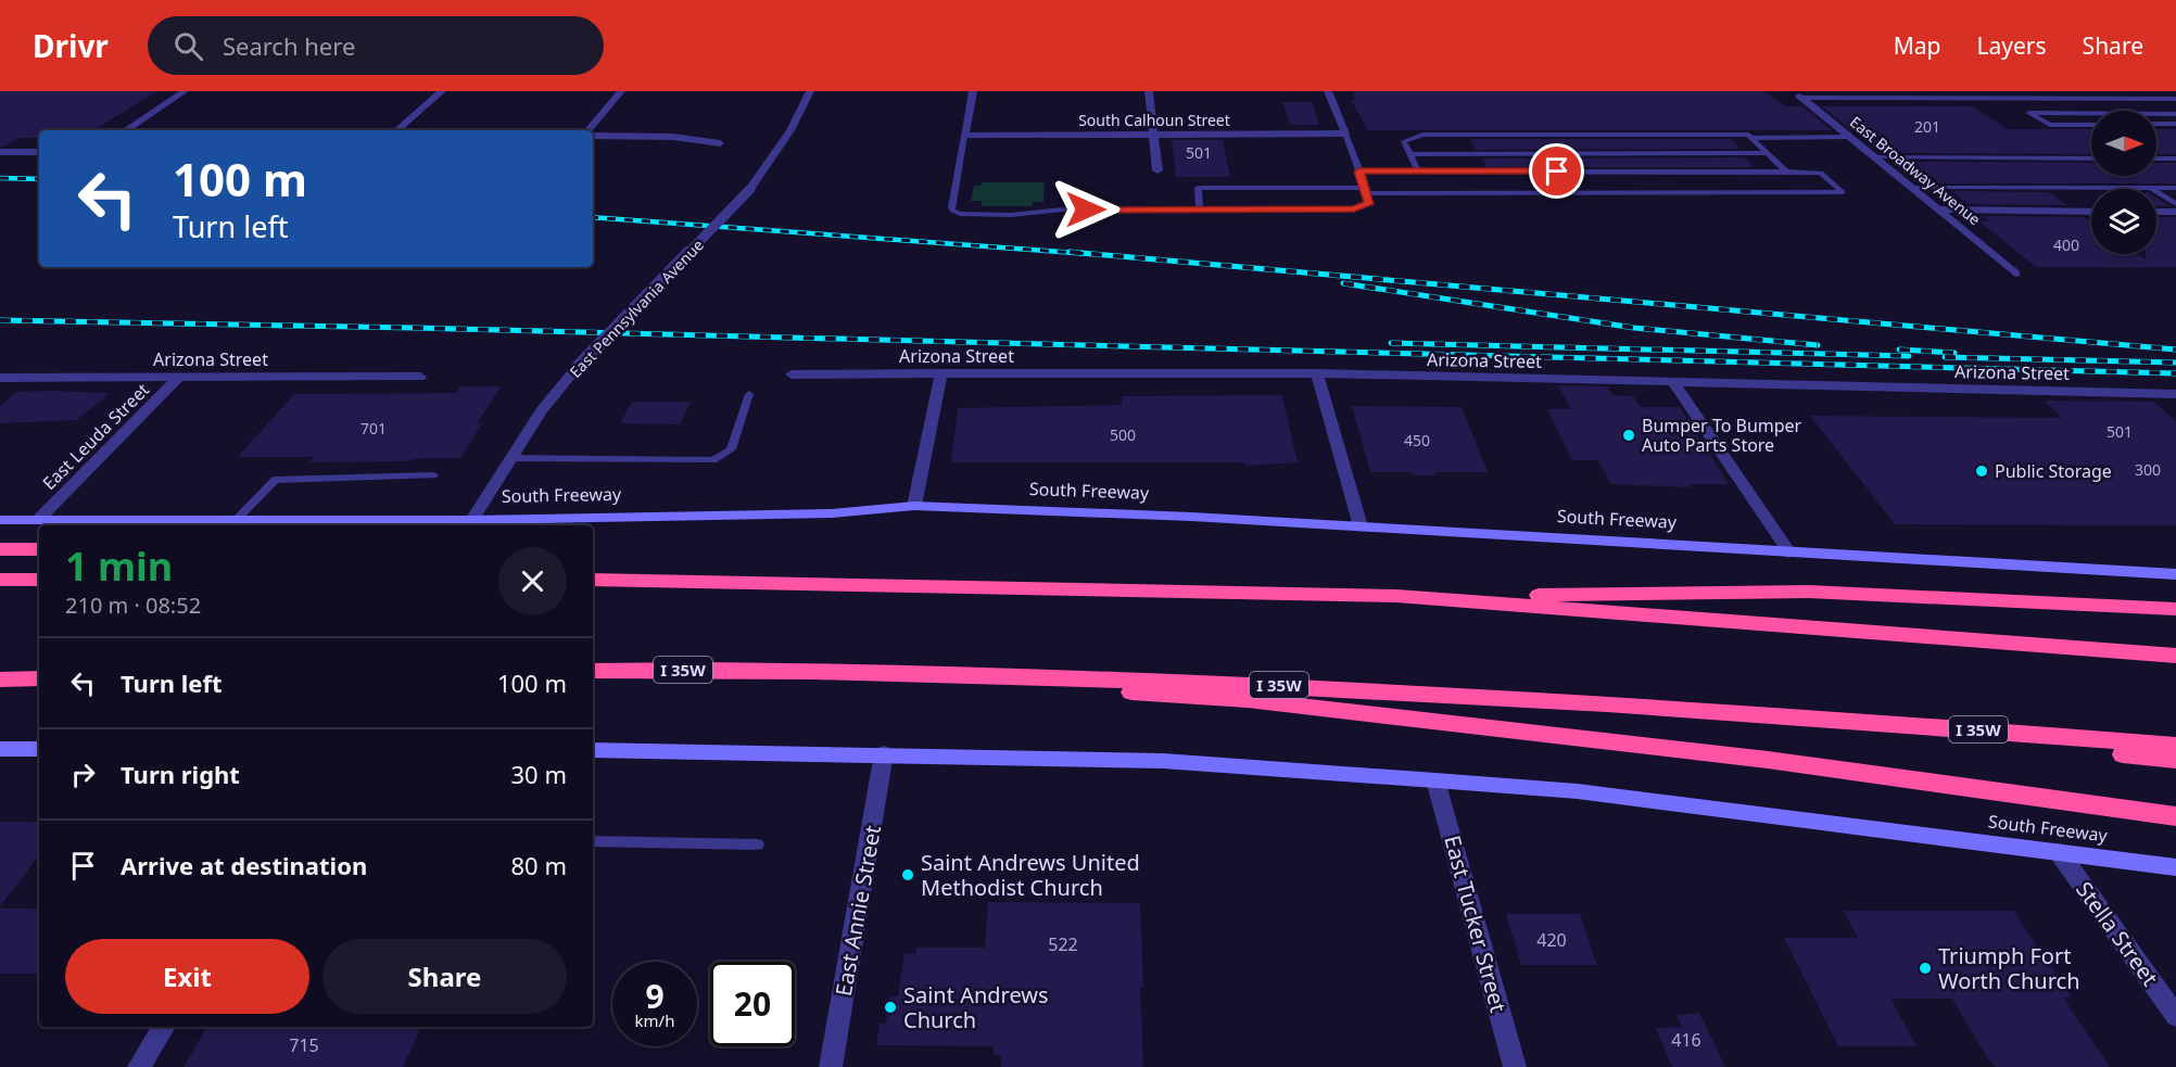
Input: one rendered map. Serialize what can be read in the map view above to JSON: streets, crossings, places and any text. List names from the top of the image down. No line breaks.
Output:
{"streets":{"highway":["I 35W"],"main road":["South Freeway"],"street":["South Calhoun Street","East Broadway Avenue","East Pennsylvania Avenue","Arizona Street","East Leuda Street","East Annie Street","East Tucker Street","Stella Street"]},"crossings":[["East Pennsylvania Avenue","South Freeway"],["Arizona Street","East Leuda Street"],["East Leuda Street","South Freeway"],["South Freeway","East Annie Street"],["South Freeway","East Tucker Street"],["South Freeway","Stella Street"]],"places":["Bumper To Bumper Auto Parts Store","Public Storage","Saint Andrews United Methodist Church","Triumph Fort Worth Church","Saint Andrews Church"],"house_numbers":["201","501","400","701","501","500","450","300","420","522","416","715"],"north":"right","page":{"header":"Drivr","search":"Search here","nav":["Map","Layers","Share"],"turn":["100 m","Turn left"],"heading":["1 min","210 m · 08:52"],"list":[{"name":"Turn left","value":"100 m"},{"name":"Turn right","value":"30 m"},{"name":"Arrive at destination","value":"80 m"}],"buttons":["Exit","Share"],"speed":"9 km/h","limit":"20"}}
